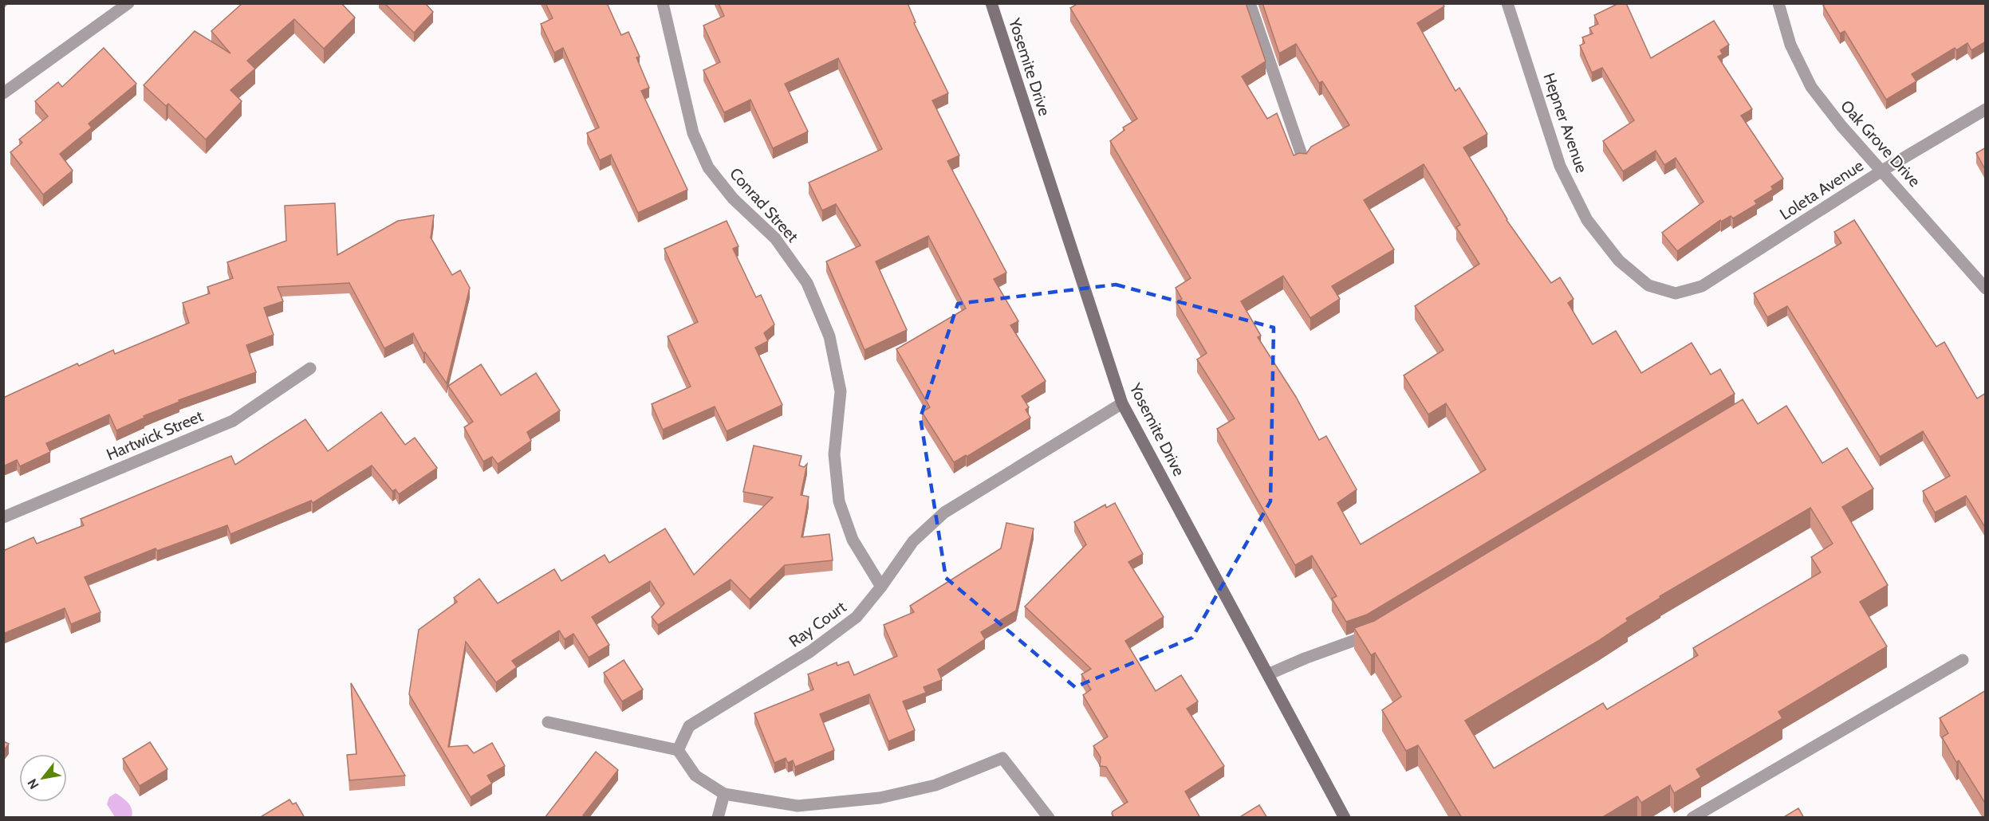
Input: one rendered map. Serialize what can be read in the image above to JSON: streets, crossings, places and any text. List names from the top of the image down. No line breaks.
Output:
{"streets":{"street":["Yosemite Drive","Hepner Avenue","Oak Grove Drive","Loleta Avenue","Conrad Street","Hartwick Street","Ray Court"]},"crossings":[["Yosemite Drive","Ray Court"],["Hepner Avenue","Loleta Avenue"],["Oak Grove Drive","Loleta Avenue"],["Conrad Street","Ray Court"]],"north":"bottom left"}
